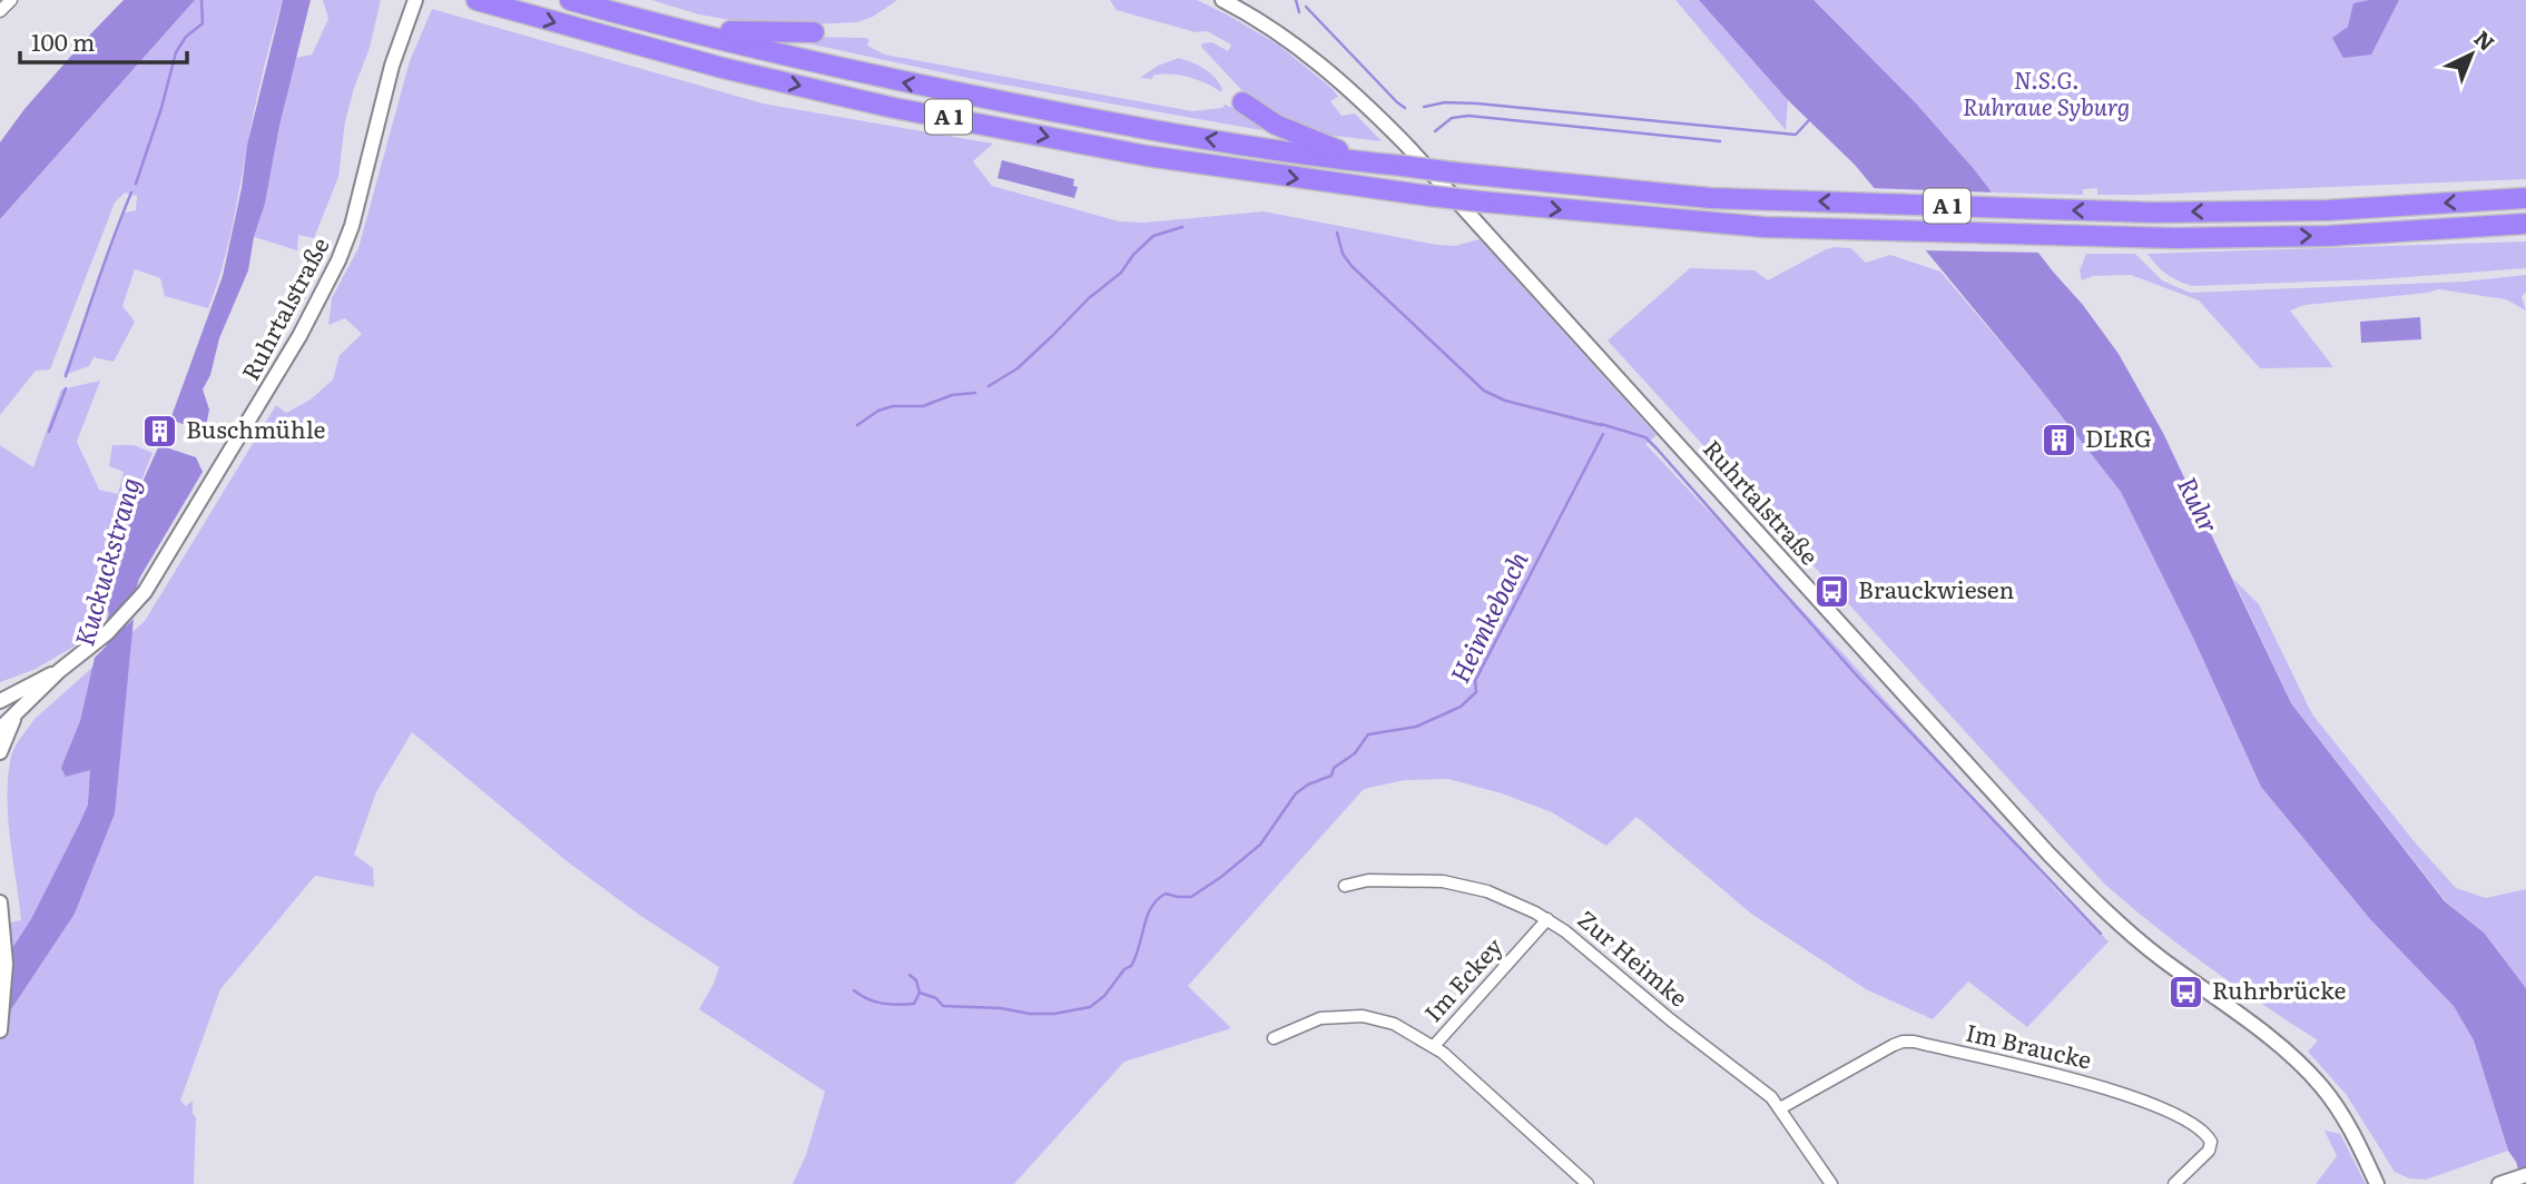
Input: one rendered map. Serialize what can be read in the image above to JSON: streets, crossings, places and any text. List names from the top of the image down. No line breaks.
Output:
{"streets":{"highway":["A 1"],"main road":["Ruhrtalstraße"],"street":["Zur Heimke","Im Eckey","Im Braucke"]},"crossings":[["Zur Heimke","Im Eckey"],["Zur Heimke","Im Braucke"]],"water":["Ruhr","Kuckuckstrang","Heimkebach"],"parks":["N.S.G. Ruhraue Syburg"],"places":{"building":["Buschmühle","DLRG"],"bus stop":["Brauckwiesen","Ruhrbrücke"]},"scale_bar":"100 m","north":"top right"}
